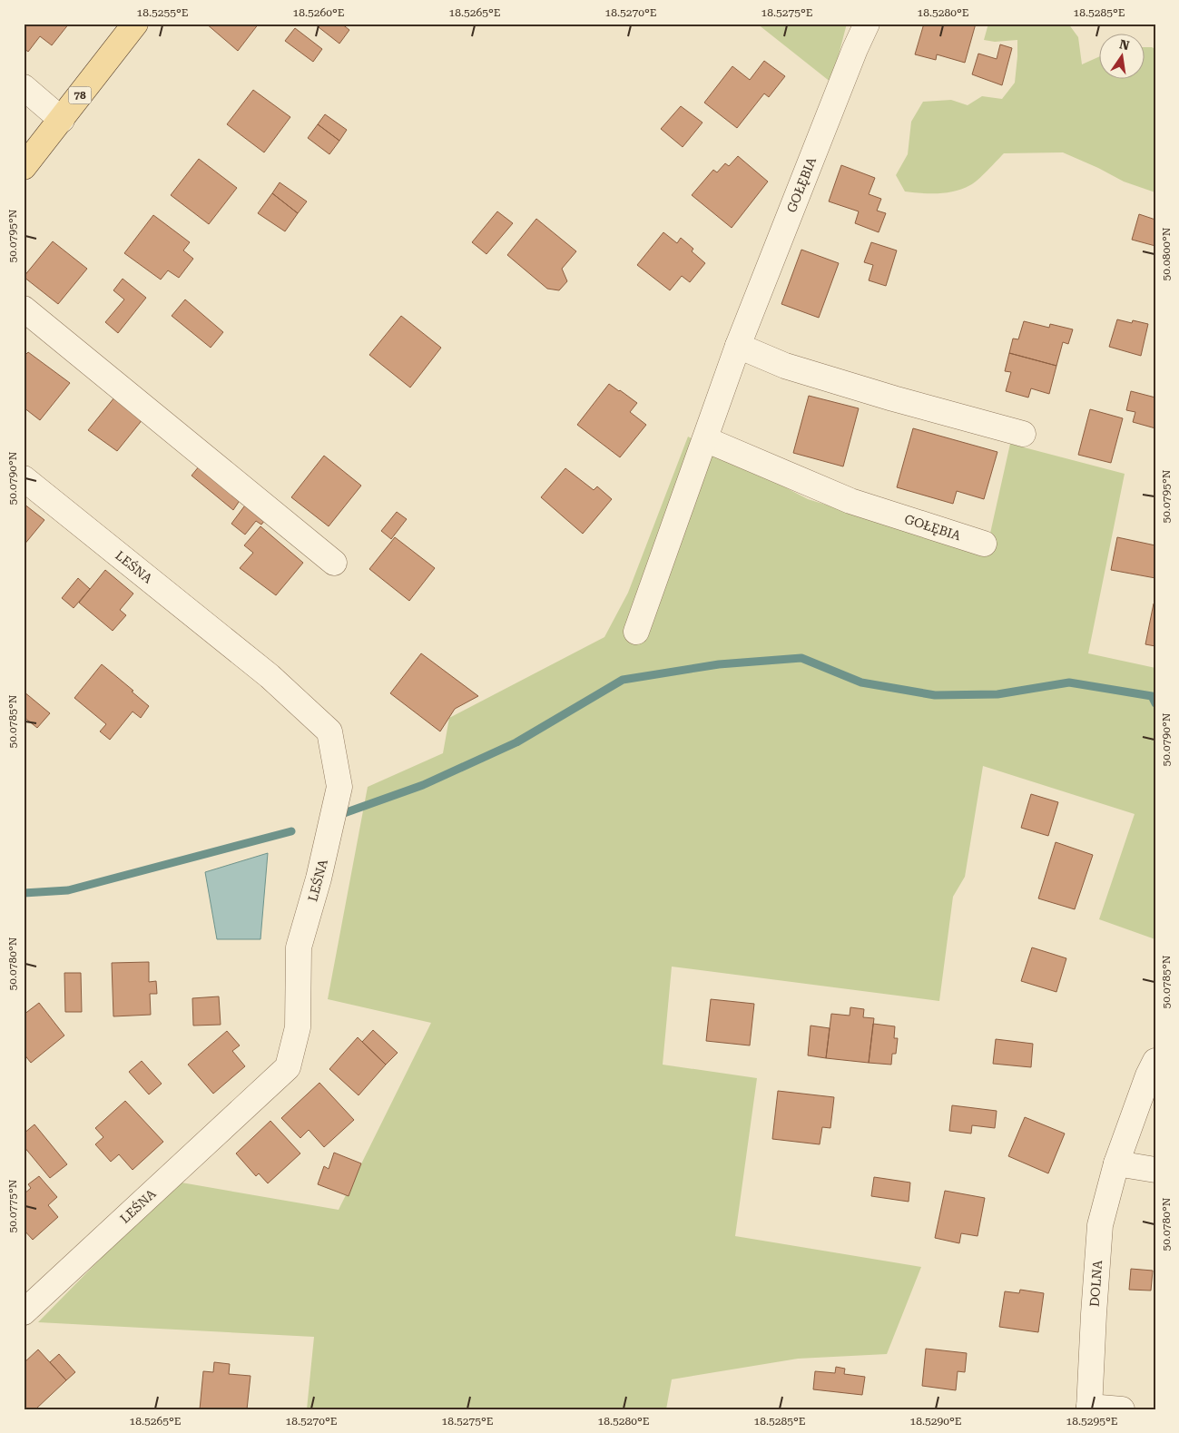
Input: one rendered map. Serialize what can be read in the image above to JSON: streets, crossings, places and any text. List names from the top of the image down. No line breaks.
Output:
{"streets":{"main road":["78"],"street":["GOŁĘBIA","LEŚNA","DOLNA"]},"north":"top","coordinates":["18.5255°E","18.5260°E","18.5265°E","18.5270°E","18.5275°E","18.5280°E","18.5285°E","50.0795°N","50.0800°N","50.0790°N","50.0785°N","50.0780°N","50.0775°N","18.5290°E","18.5295°E"]}
